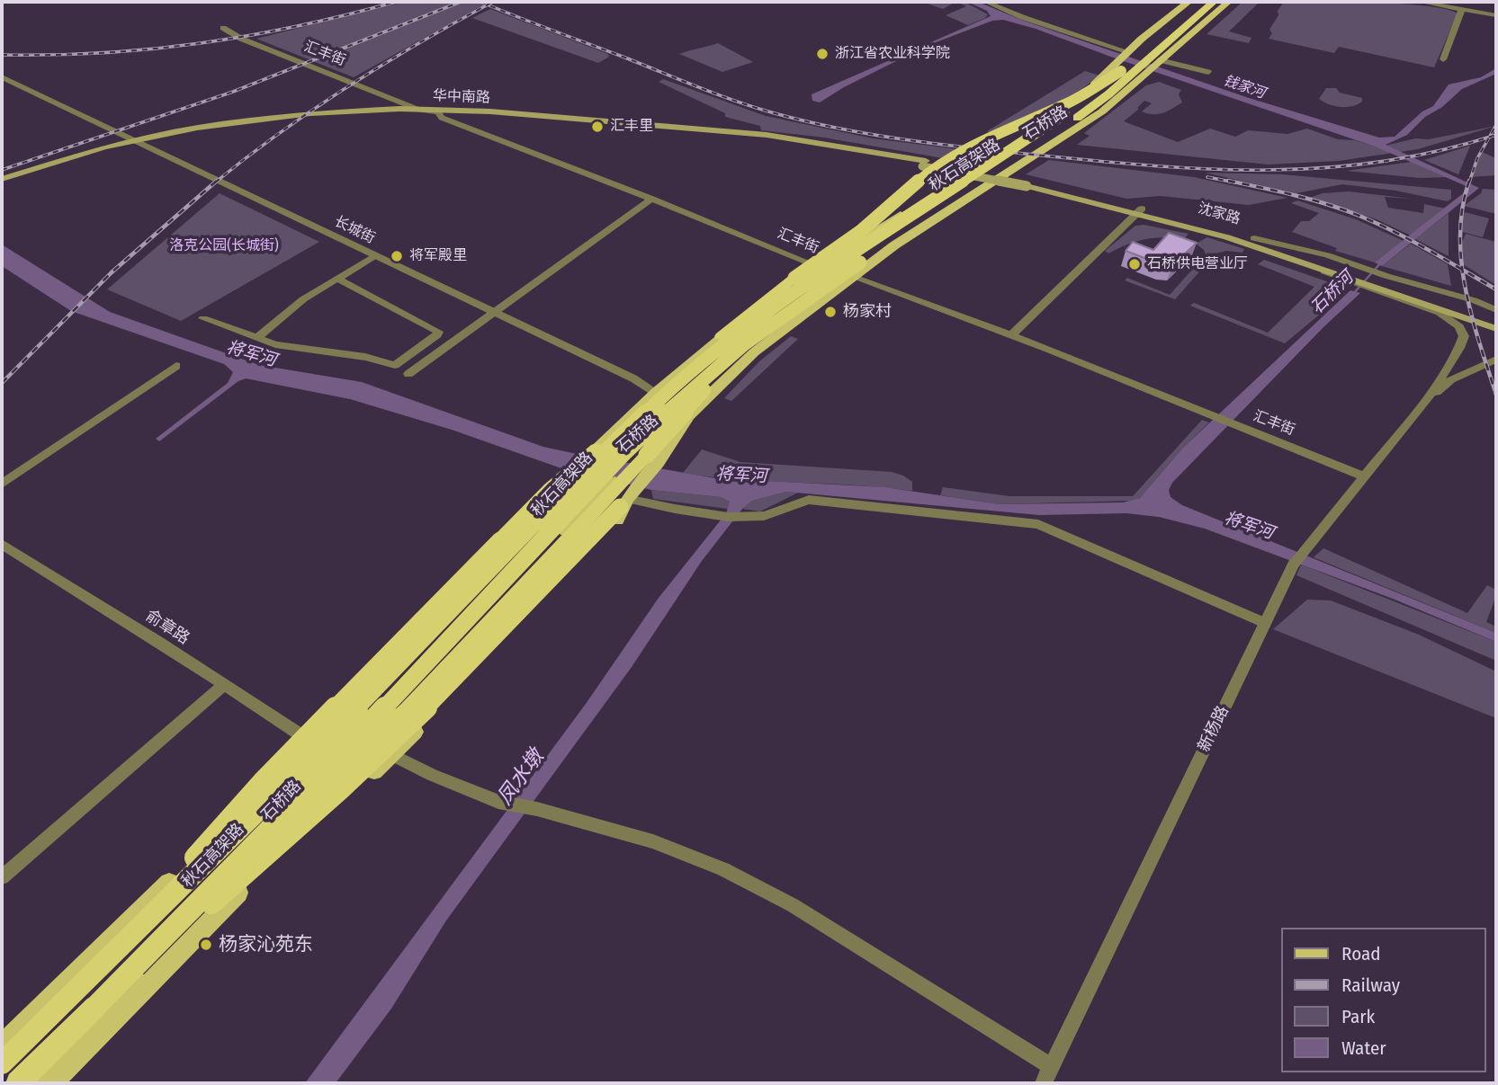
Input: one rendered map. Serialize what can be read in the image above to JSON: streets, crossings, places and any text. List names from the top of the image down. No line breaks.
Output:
{"streets":{"highway":["秋石高架路"],"main road":["华中南路","石桥路","沈家路"],"street":["汇丰街","长城街","俞章路","新杨路"]},"crossings":[["汇丰街","华中南路"],["汇丰街","石桥路"],["汇丰街","新杨路"],["华中南路","沈家路"],["华中南路","长城街"],["石桥路","秋石高架路"],["石桥路","长城街"],["石桥路","俞章路"]],"water":["钱家河","石桥河","将军河","凤水墩"],"parks":["洛克公园(长城街)"],"places":["浙江省农业科学院","汇丰里","将军殿里","石桥供电营业厅","杨家村","杨家沁苑东"],"legend":["Road","Railway","Park","Water"]}
